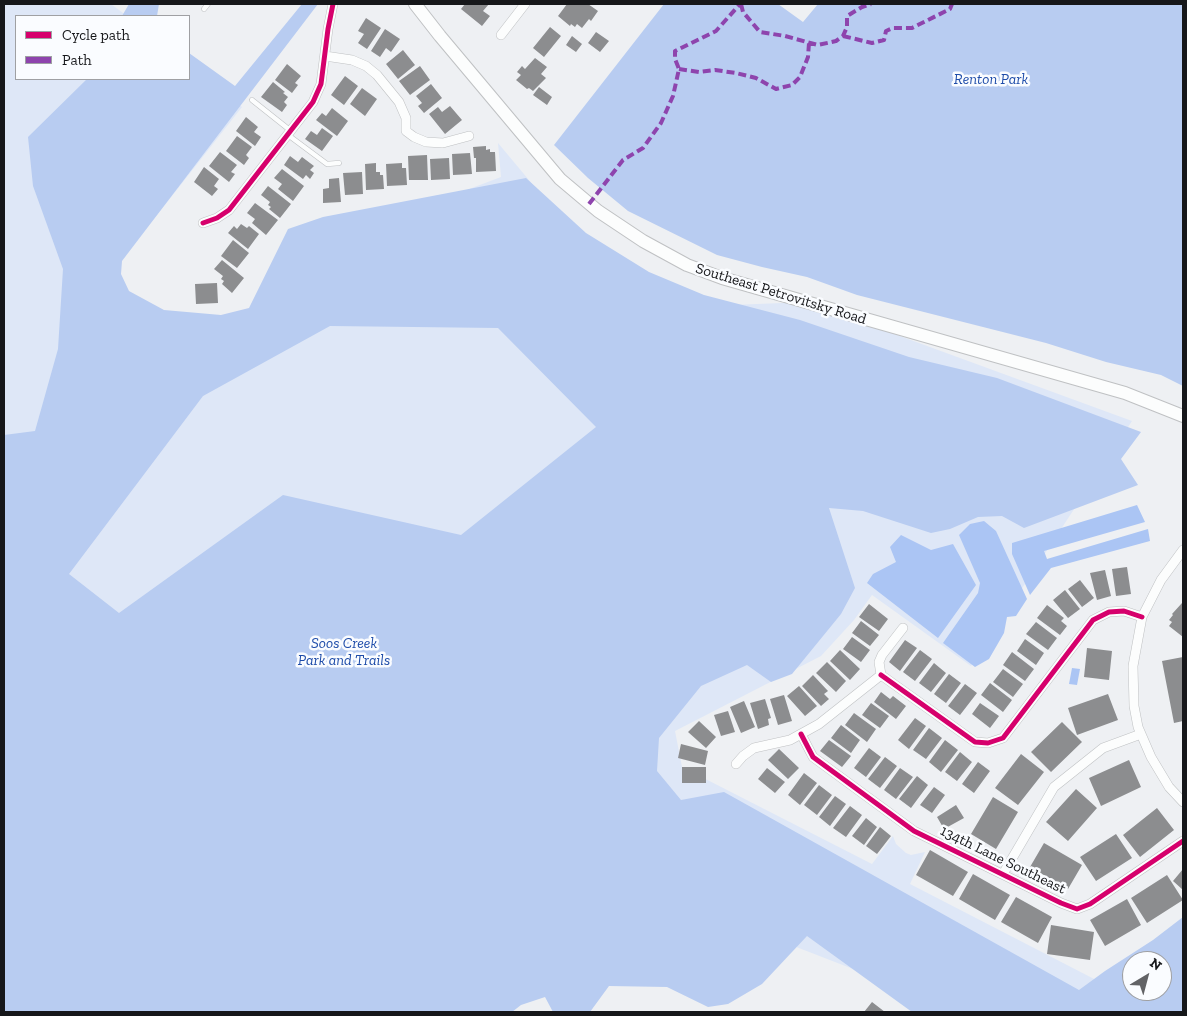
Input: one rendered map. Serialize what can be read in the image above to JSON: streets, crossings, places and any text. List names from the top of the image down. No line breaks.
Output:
{"streets":{"main road":["Southeast Petrovitsky Road"],"street":["134th Lane Southeast"]},"parks":["Renton Park","Soos Creek Park and Trails"],"legend":["Cycle path","Path"],"north":"top right"}
